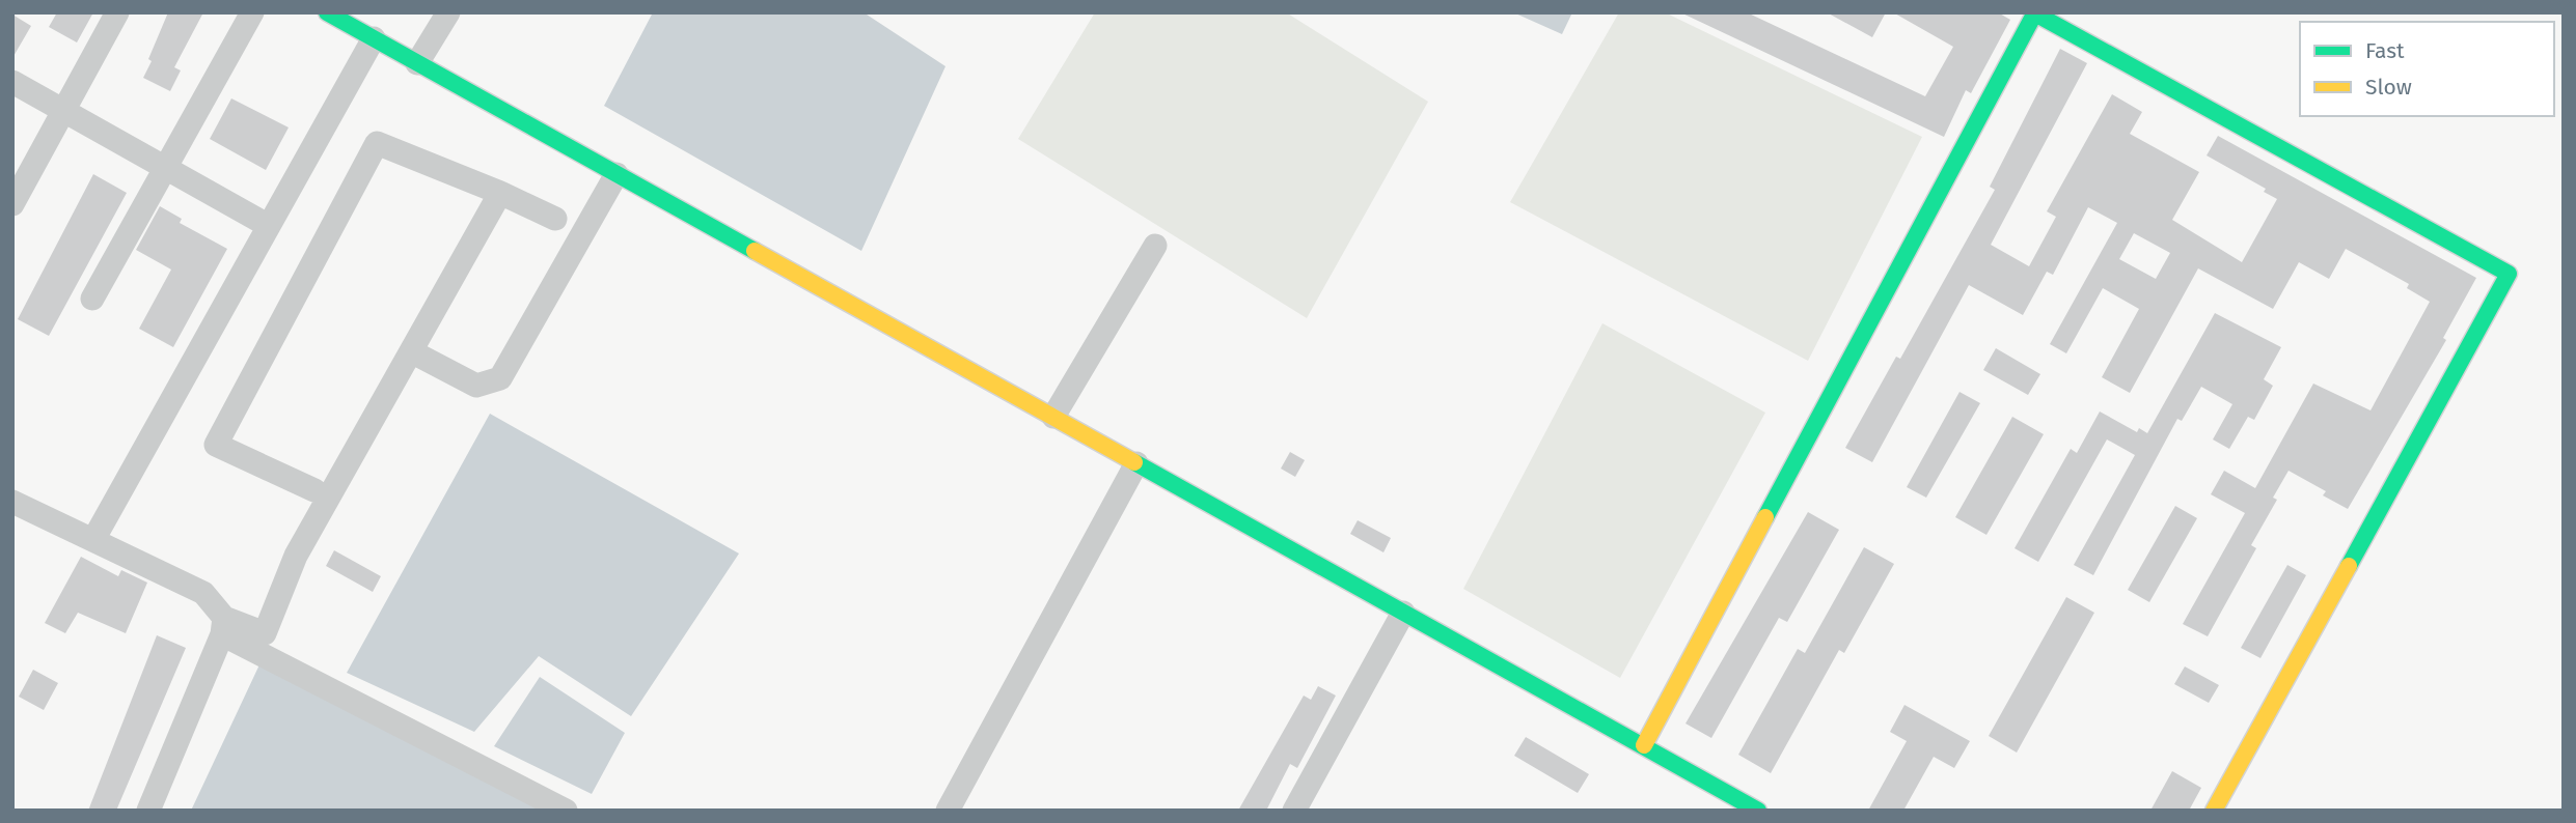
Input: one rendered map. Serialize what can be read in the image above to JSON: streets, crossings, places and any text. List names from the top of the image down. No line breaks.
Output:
{"legend":["Fast","Slow"]}
